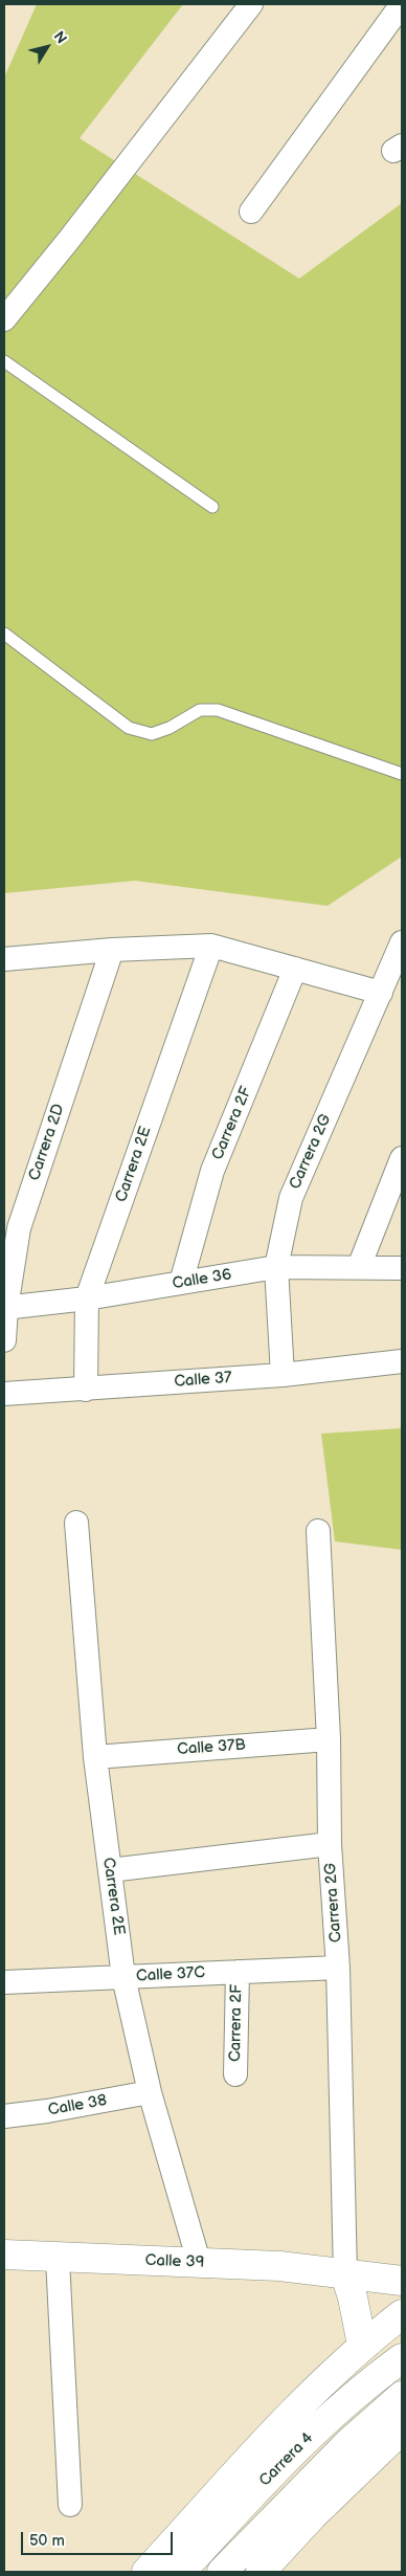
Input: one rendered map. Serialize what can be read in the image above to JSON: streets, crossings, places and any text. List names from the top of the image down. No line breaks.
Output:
{"streets":{"main road":["Calle 39","Carrera 4"],"street":["Carrera 2F","Carrera 2D","Carrera 2G","Carrera 2E","Calle 36","Calle 37","Calle 37B","Calle 37C","Calle 38"]},"crossings":[["Carrera 2F","Calle 36"],["Carrera 2F","Calle 37C"],["Carrera 2D","Calle 36"],["Carrera 2G","Calle 36"],["Carrera 2G","Calle 37"],["Carrera 2G","Calle 37B"],["Carrera 2G","Calle 37C"],["Carrera 2G","Calle 39"],["Carrera 2E","Calle 36"],["Carrera 2E","Calle 37"],["Carrera 2E","Calle 37B"],["Carrera 2E","Calle 37C"],["Carrera 2E","Calle 38"],["Carrera 2E","Calle 39"]],"scale_bar":"50 m","north":"top right"}
